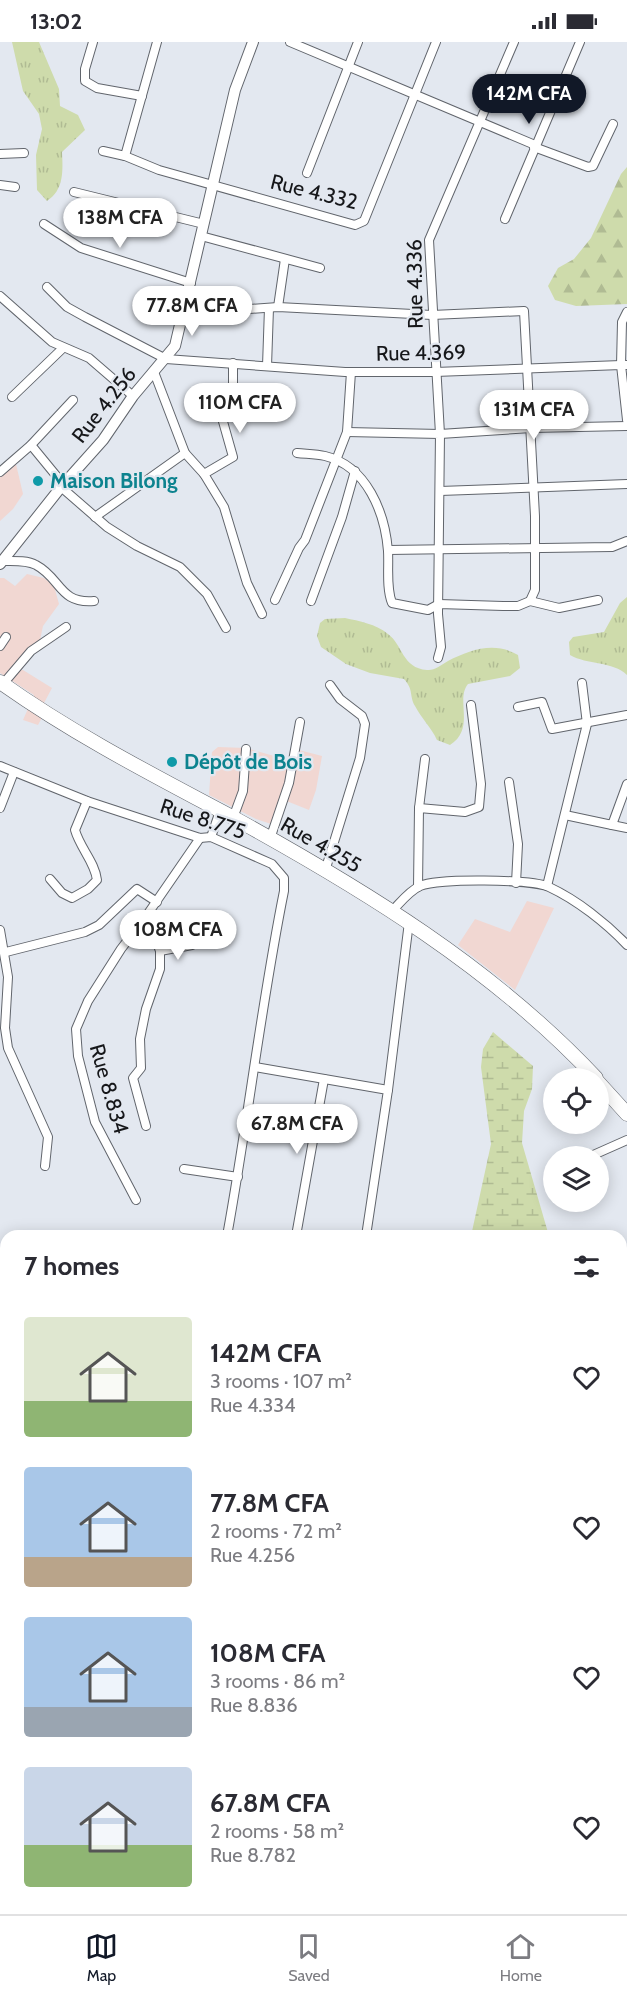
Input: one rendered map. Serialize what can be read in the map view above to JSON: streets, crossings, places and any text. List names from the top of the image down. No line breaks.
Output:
{"streets":{"highway":["Rue 4.255"],"street":["Rue 4.332","Rue 4.336","Rue 4.369","Rue 4.256","Rue 8.775","Rue 8.834"]},"crossings":[["Rue 4.332","Rue 4.256"],["Rue 4.336","Rue 4.369"],["Rue 4.369","Rue 4.256"],["Rue 8.775","Rue 8.834"]],"places":["Maison Bilong","Dépôt de Bois"],"page":{"status":"13:02","price":["142M CFA","138M CFA","77.8M CFA","110M CFA","131M CFA","108M CFA","67.8M CFA"],"heading":"7 homes","list":[{"name":"142M CFA","note":"3 rooms · 107 m² · Rue 4.334"},{"name":"77.8M CFA","note":"2 rooms · 72 m² · Rue 4.256"},{"name":"108M CFA","note":"3 rooms · 86 m² · Rue 8.836"},{"name":"67.8M CFA","note":"2 rooms · 58 m² · Rue 8.782"}],"tabs":["Map","Saved","Home"]}}
